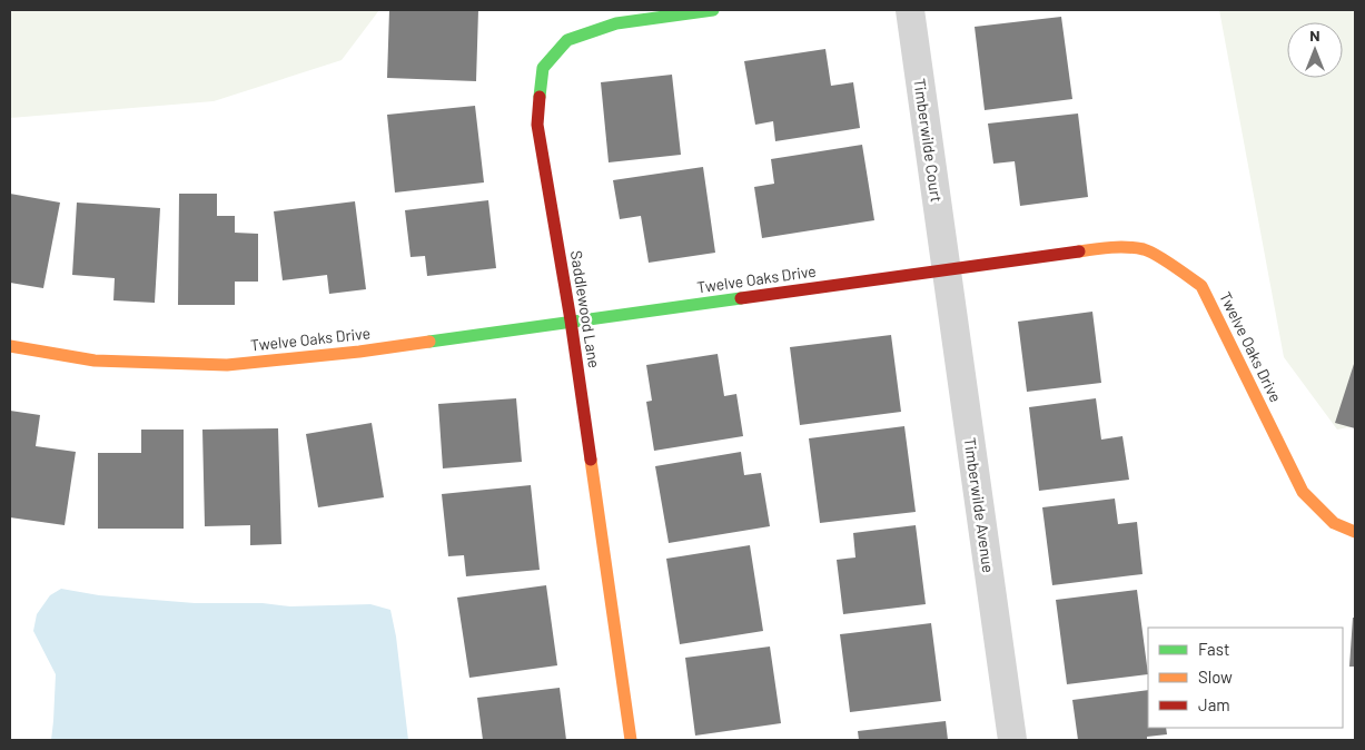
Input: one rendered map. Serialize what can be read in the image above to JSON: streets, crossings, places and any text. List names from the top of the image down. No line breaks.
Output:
{"streets":{"street":["Timberwilde Court","Twelve Oaks Drive","Saddlewood Lane","Timberwilde Avenue"]},"crossings":[["Timberwilde Court","Twelve Oaks Drive"],["Timberwilde Court","Timberwilde Avenue"],["Twelve Oaks Drive","Saddlewood Lane"],["Twelve Oaks Drive","Timberwilde Avenue"]],"legend":["Fast","Slow","Jam"],"north":"top"}
